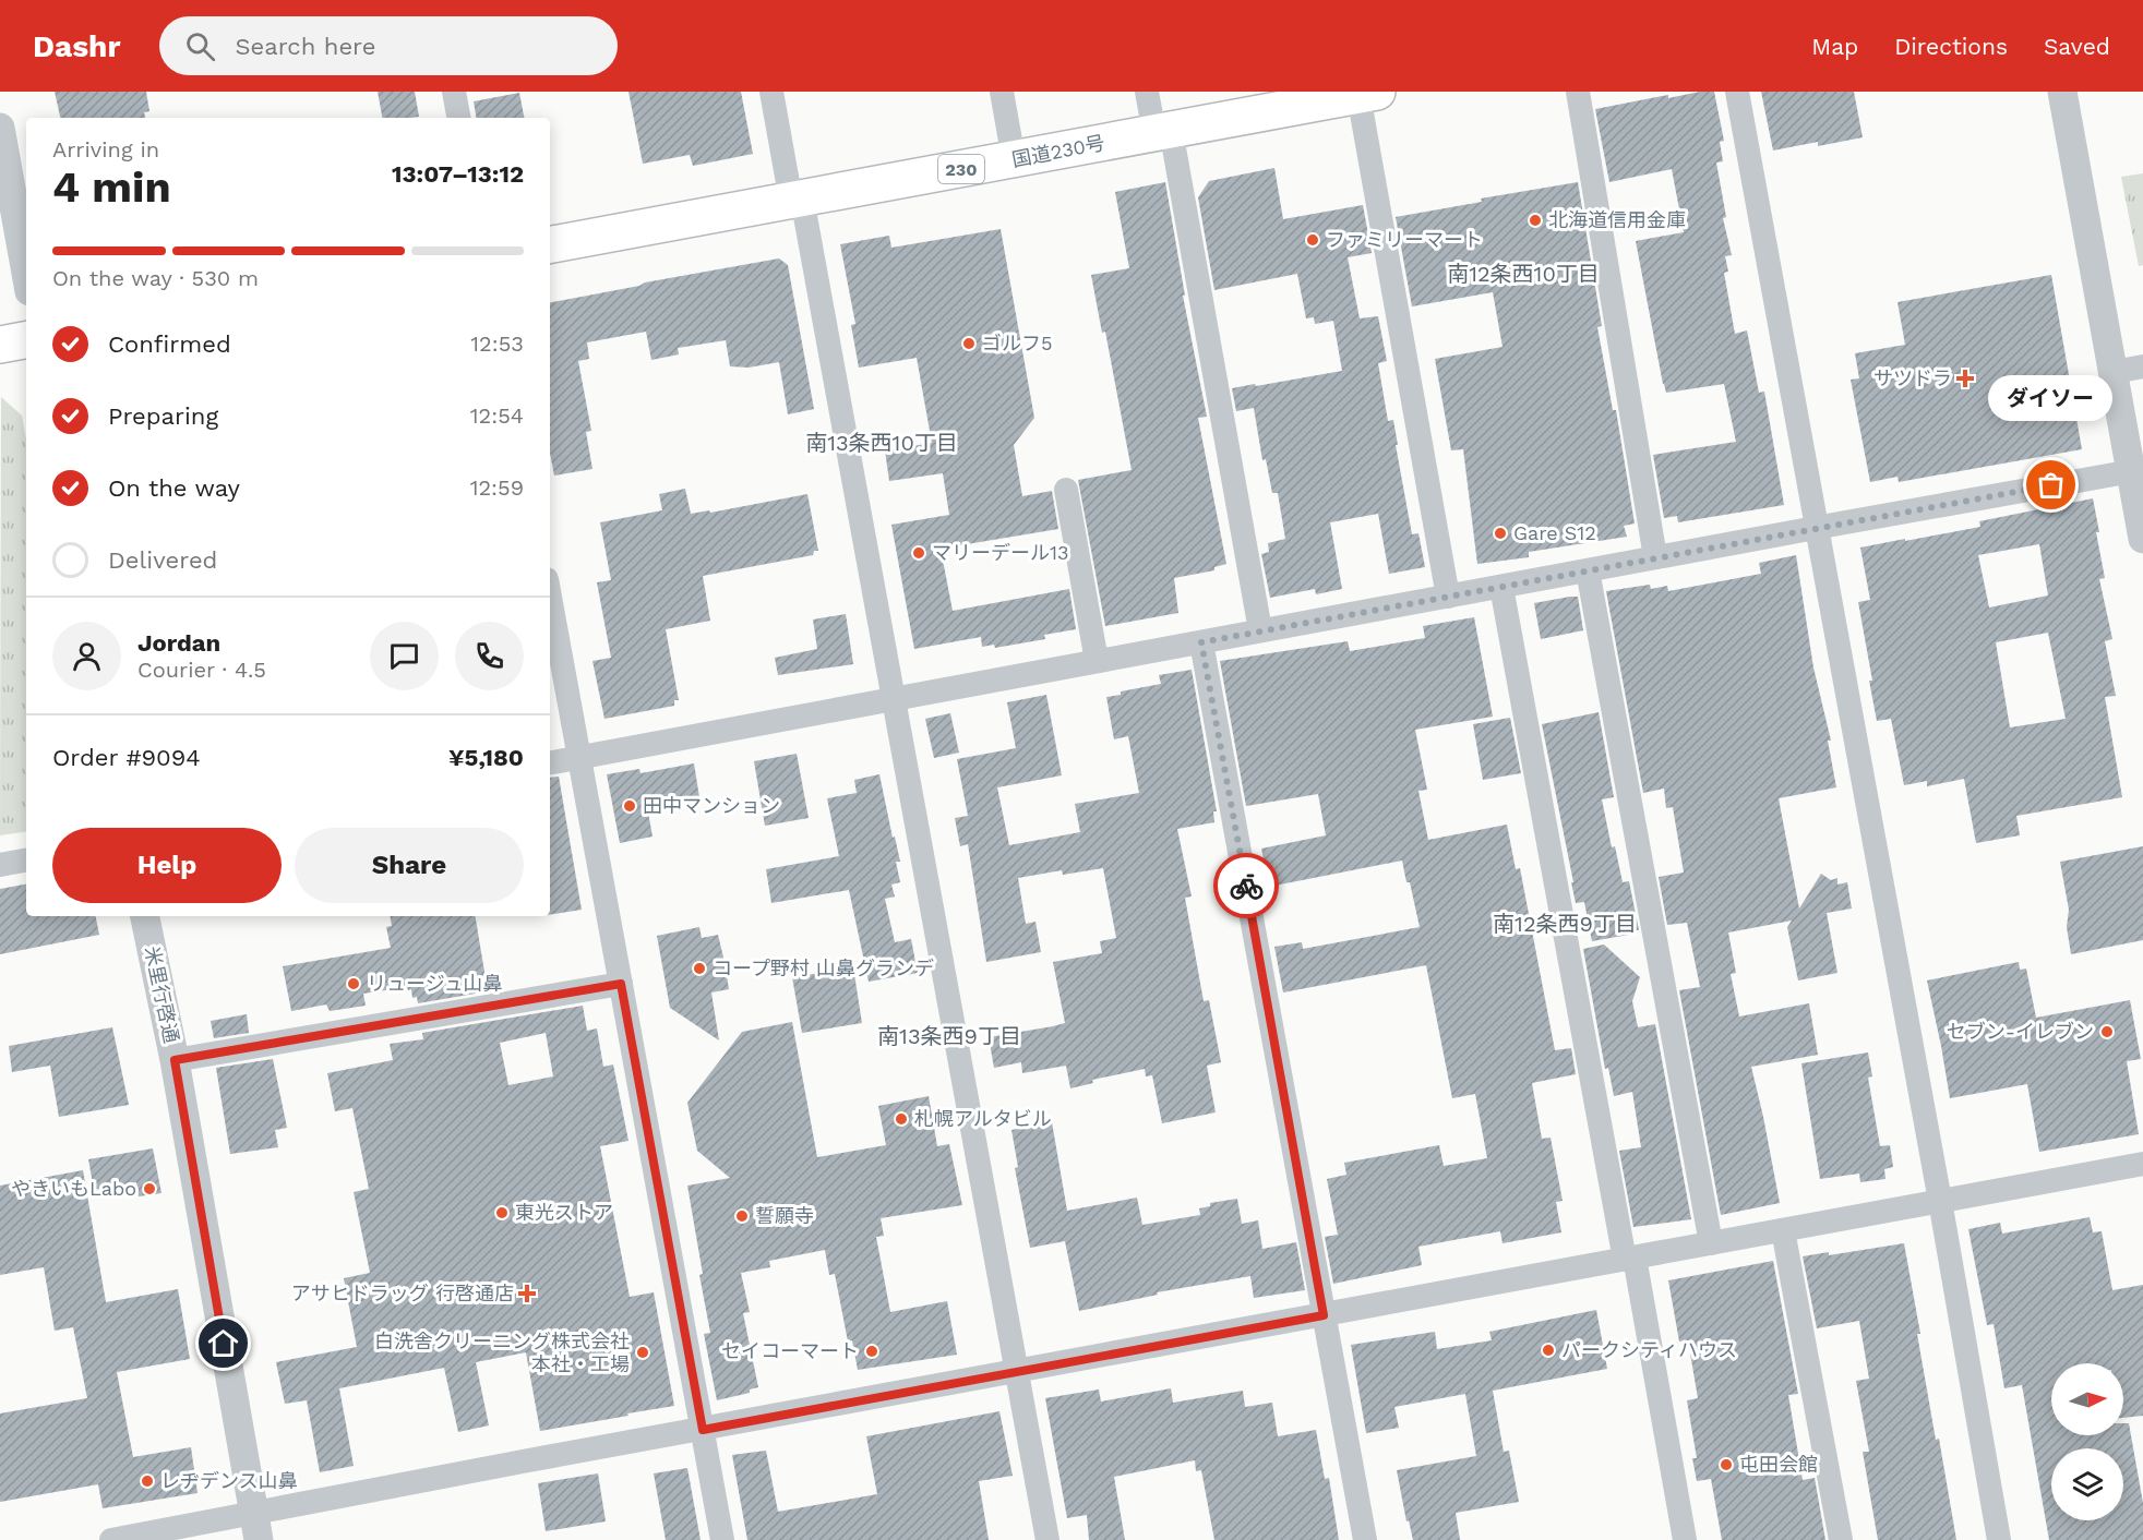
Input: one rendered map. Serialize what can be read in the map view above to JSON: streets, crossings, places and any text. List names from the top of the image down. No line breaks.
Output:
{"streets":{"highway":["国道230号","230"],"street":["米里行啓通"]},"districts":["南12条西10丁目","南13条西10丁目","南12条西9丁目","南13条西9丁目"],"places":{"other":["北海道信用金庫","ファミリーマート","ゴルフ5","ダイソー","Gare S12","マリーデール13","田中マンション","コープ野村 山鼻グランデ","リュージュ山鼻","セブン-イレブン","札幌アルタビル","やきいもLabo","東光ストア","誓願寺","パークシティハウス","セイコーマート","白洗舎クリーニング株式会社 本社・工場","屯田会館","レヂデンス山鼻"],"health":["サツドラ","アサヒドラッグ 行啓通店"]},"north":"right","page":{"header":"Dashr","search":"Search here","nav":["Map","Directions","Saved"],"heading":["4 min","Arriving in","13:07–13:12"],"panel":["Jordan","Courier · 4.5","Order #9094","¥5,180"],"bar":"On the way · 530 m","list":[["Confirmed","12:53"],["Preparing","12:54"],["On the way","12:59"],"Delivered"],"bubble":"ダイソー","buttons":["Help","Share"]}}
